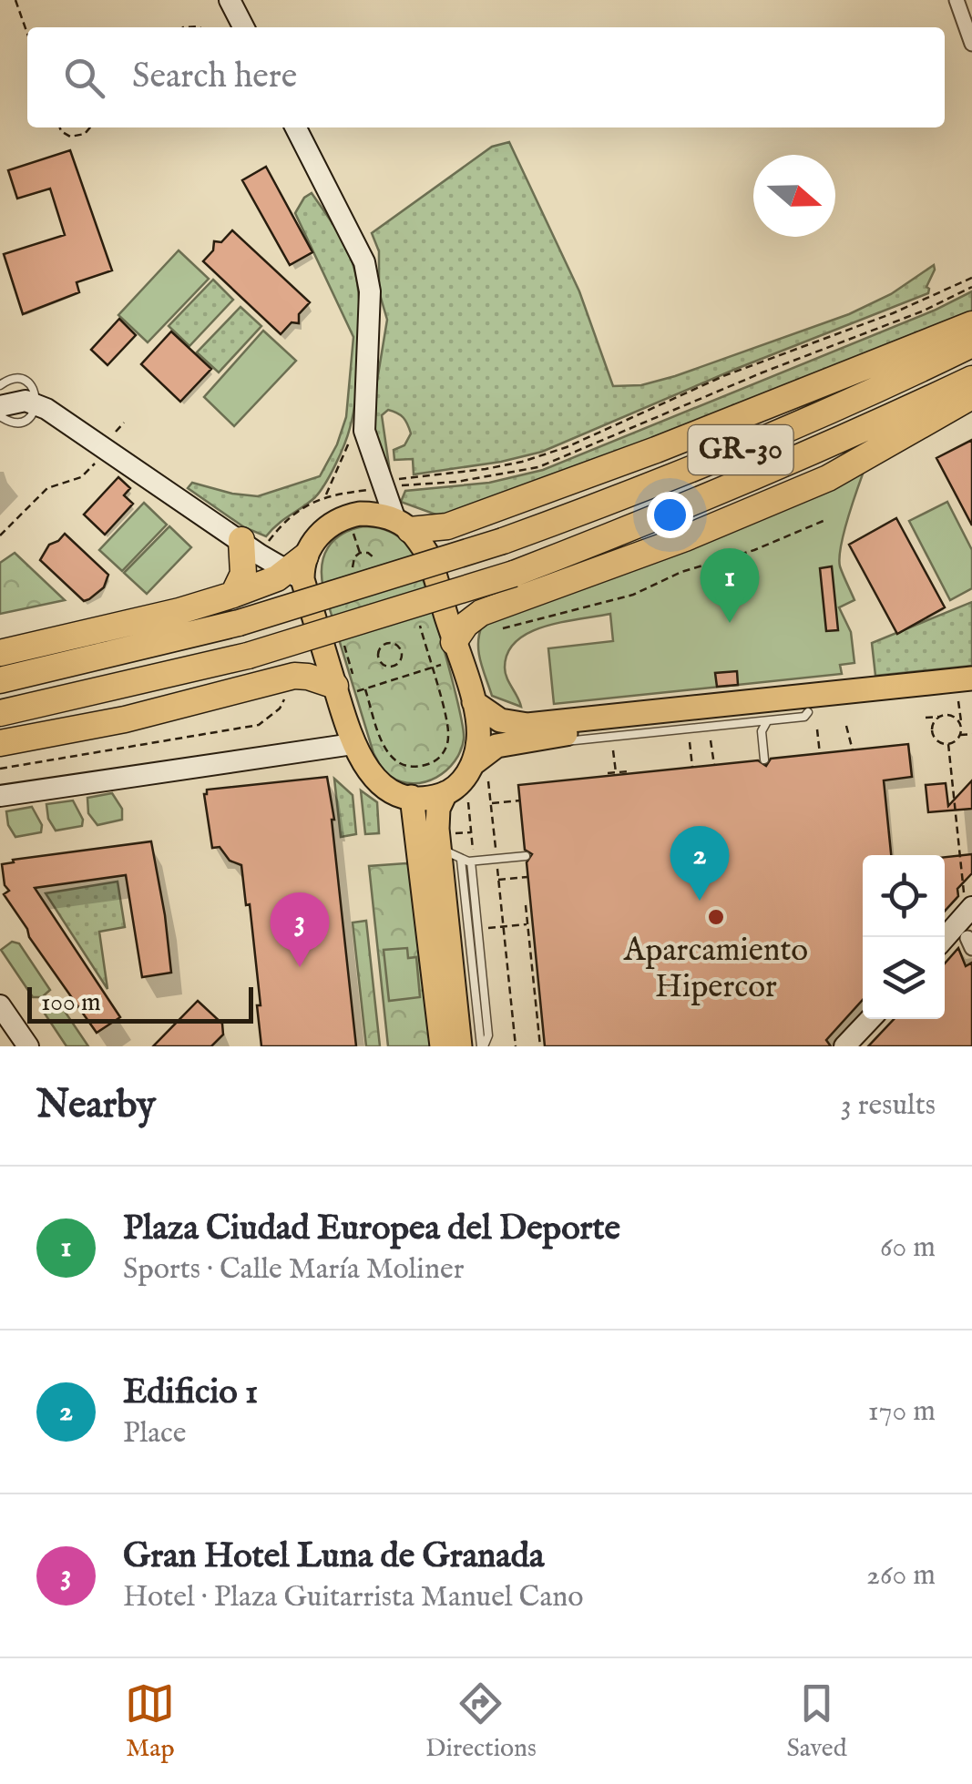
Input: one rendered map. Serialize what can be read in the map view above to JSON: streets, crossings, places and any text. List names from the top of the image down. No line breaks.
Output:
{"streets":{"highway":["GR-30"]},"places":["Aparcamiento Hipercor"],"scale_bar":"100 m","north":"right","page":{"search":"Search here","pins":["1","2","3"],"scale":"100 m","heading":["Nearby","3 results"],"list":[{"mark":"1","name":"Plaza Ciudad Europea del Deporte","note":"Sports · Calle María Moliner","value":"60 m"},{"mark":"2","name":"Edificio 1","note":"Place","value":"170 m"},{"mark":"3","name":"Gran Hotel Luna de Granada","note":"Hotel · Plaza Guitarrista Manuel Cano","value":"260 m"}],"nav":["Map","Directions","Saved"]}}
